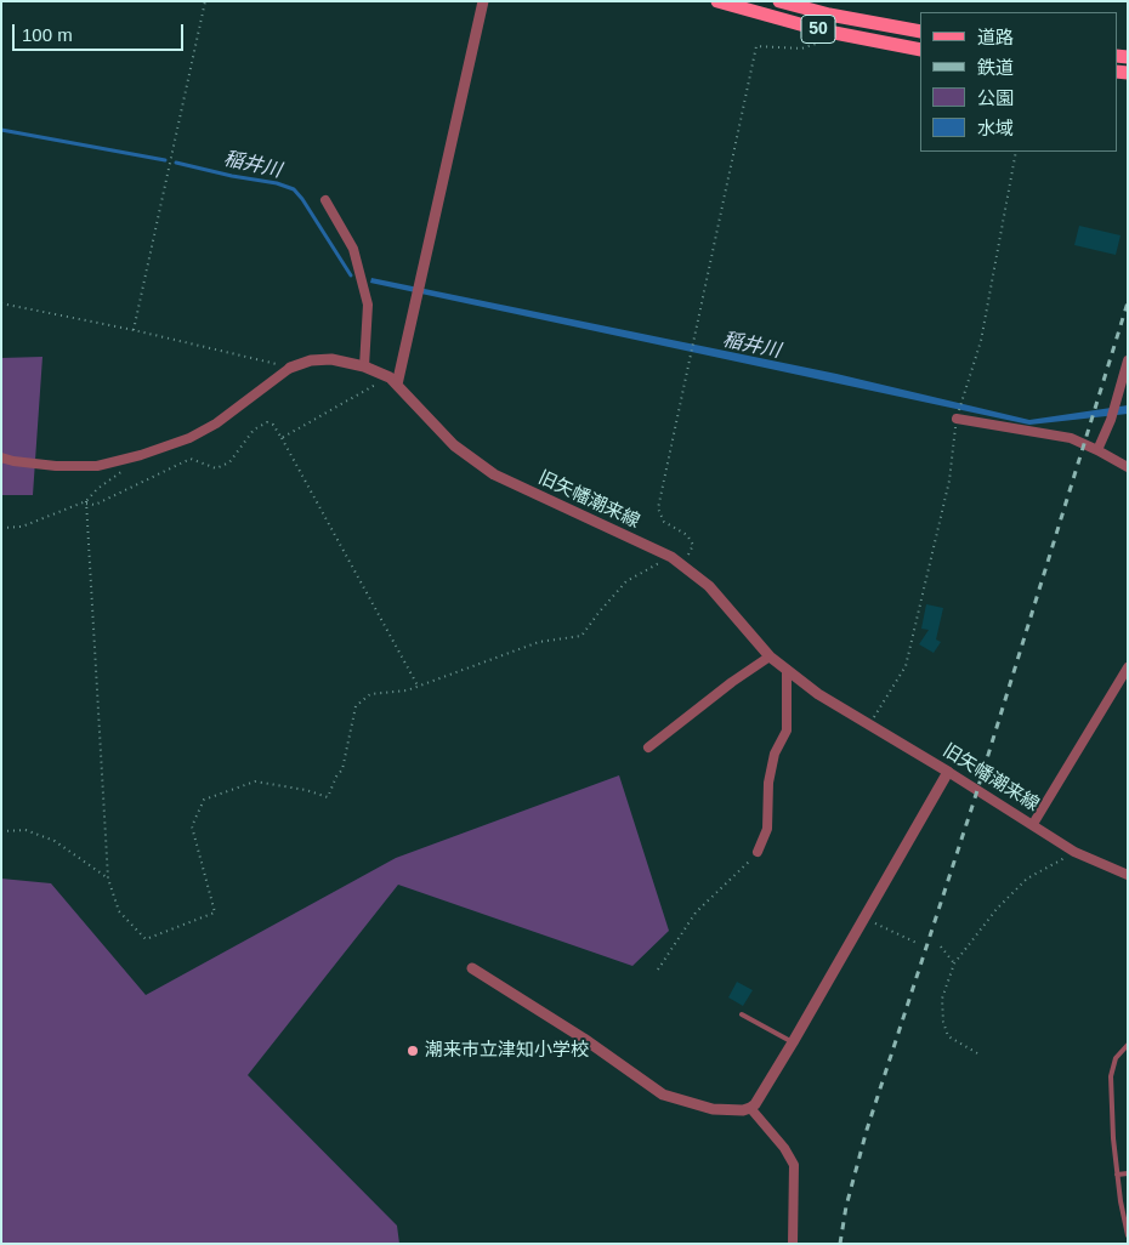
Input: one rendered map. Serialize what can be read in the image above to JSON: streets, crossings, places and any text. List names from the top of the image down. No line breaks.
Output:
{"streets":{"main road":["50"],"street":["旧矢幡潮来線"]},"water":["稲井川"],"places":["潮来市立津知小学校"],"legend":["道路","鉄道","公園","水域"],"scale_bar":"100 m"}
